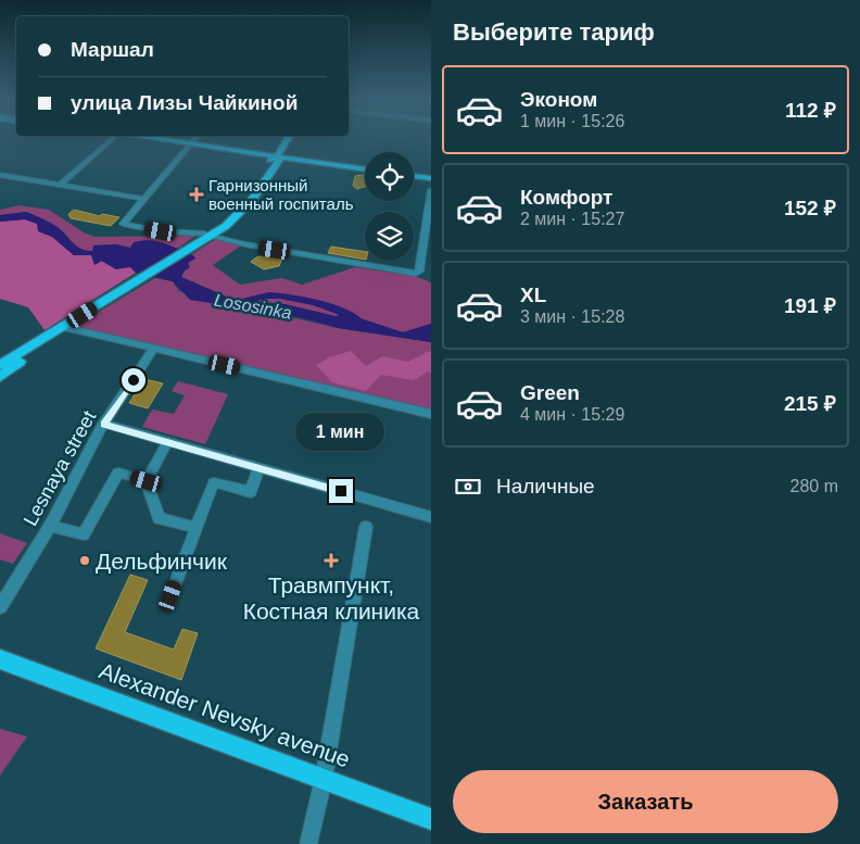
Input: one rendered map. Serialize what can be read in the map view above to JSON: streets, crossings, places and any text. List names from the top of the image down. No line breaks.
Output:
{"streets":{"main road":["Alexander Nevsky avenue"],"street":["Lesnaya street"]},"water":["Lososinka"],"places":{"health":["Гарнизонный военный госпиталь","Травмпункт, Костная клиника"],"other":["Дельфинчик"]},"page":{"heading":"Выберите тариф","banner":["Маршал","улица Лизы Чайкиной"],"list":[{"name":"Эконом","note":"1 мин · 15:26","value":"112 ₽"},{"name":"Комфорт","note":"2 мин · 15:27","value":"152 ₽"},{"name":"XL","note":"3 мин · 15:28","value":"191 ₽"},{"name":"Green","note":"4 мин · 15:29","value":"215 ₽"}],"bubble":"1 мин","pay":["Наличные","280 m"],"buttons":"Заказать"}}
